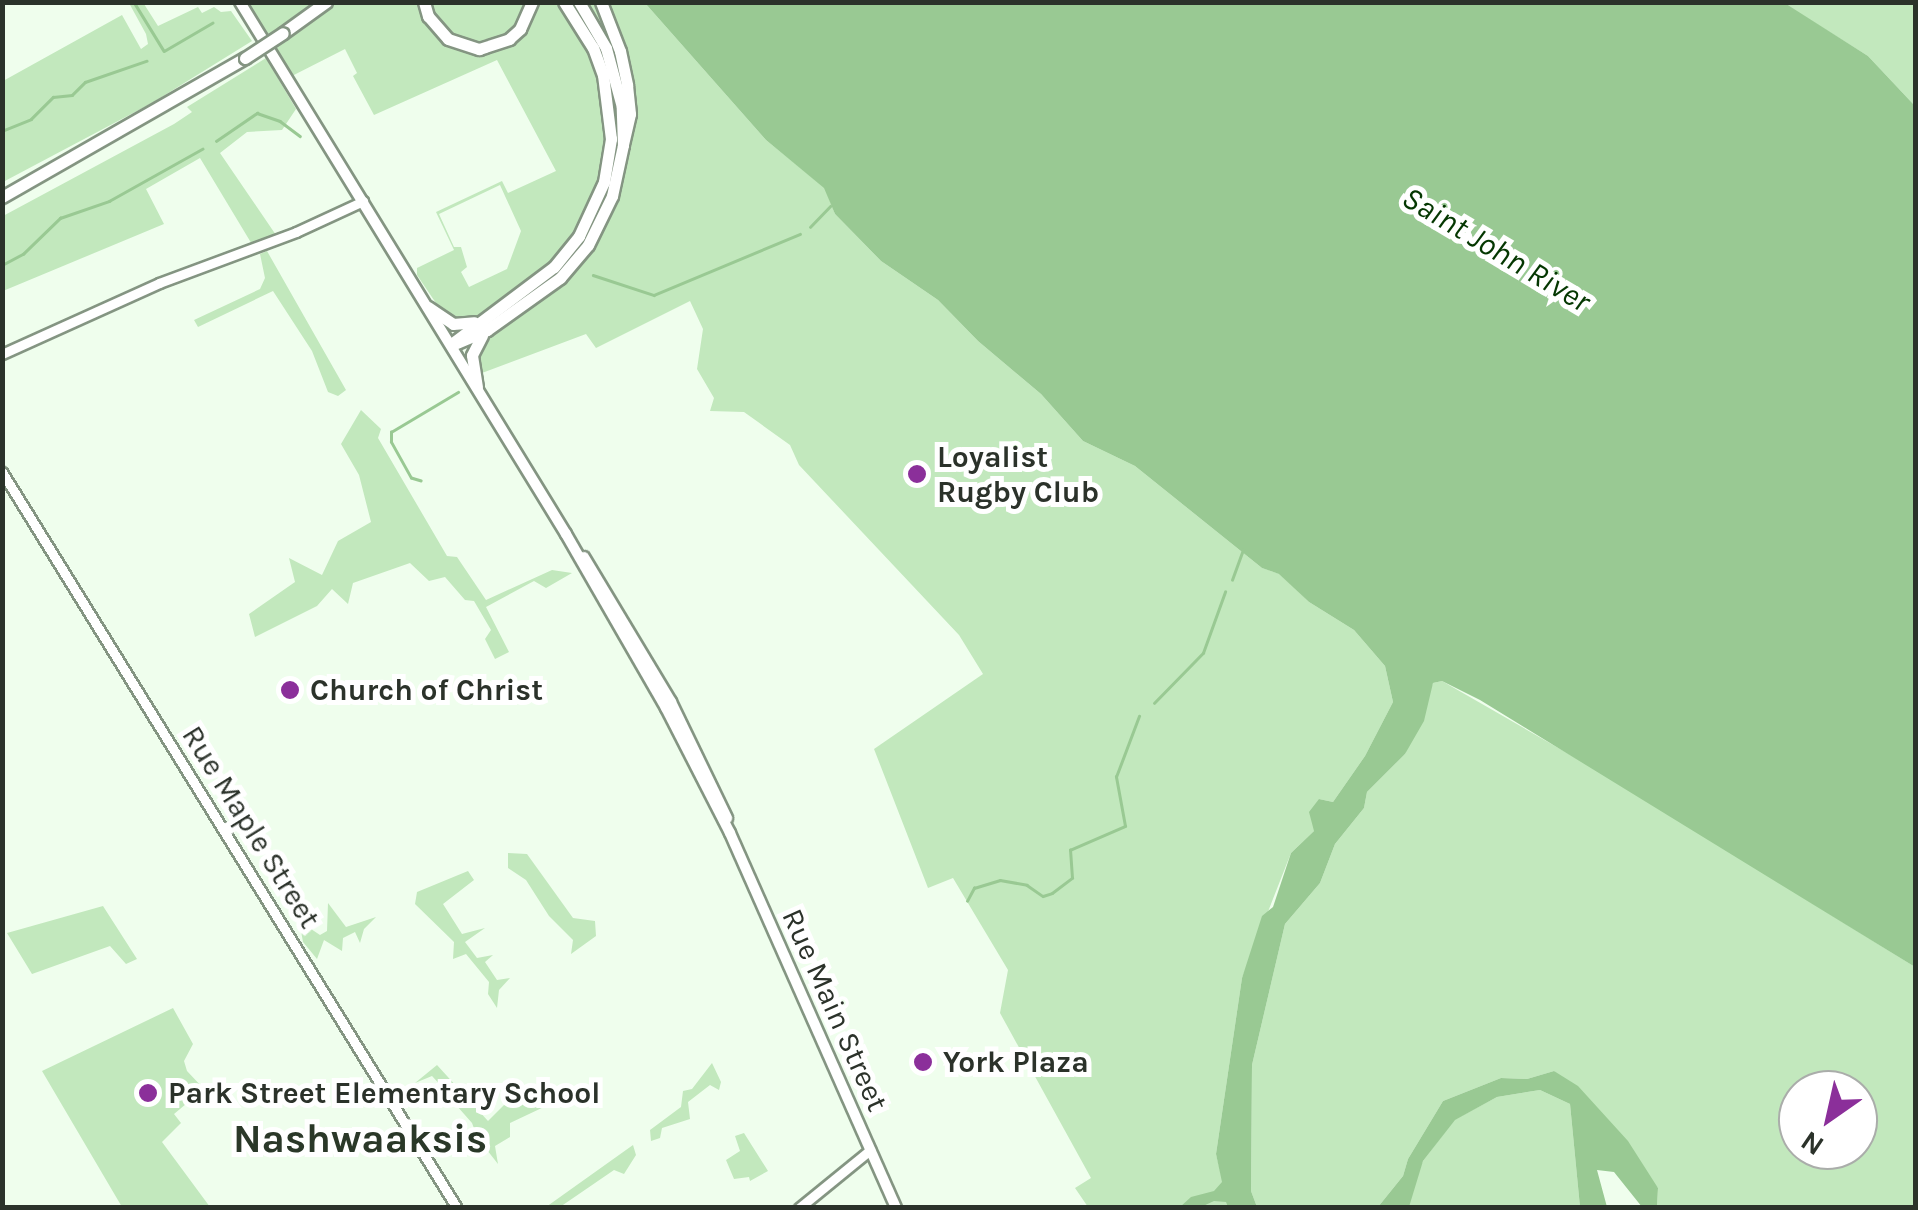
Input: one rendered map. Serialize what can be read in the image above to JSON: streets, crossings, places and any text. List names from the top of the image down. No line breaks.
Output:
{"streets":{"main road":["Rue Main Street"],"street":["Rue Maple Street"]},"districts":["Nashwaaksis"],"water":["Saint John River"],"places":["Loyalist Rugby Club","Church of Christ","York Plaza","Park Street Elementary School"],"north":"bottom left"}
